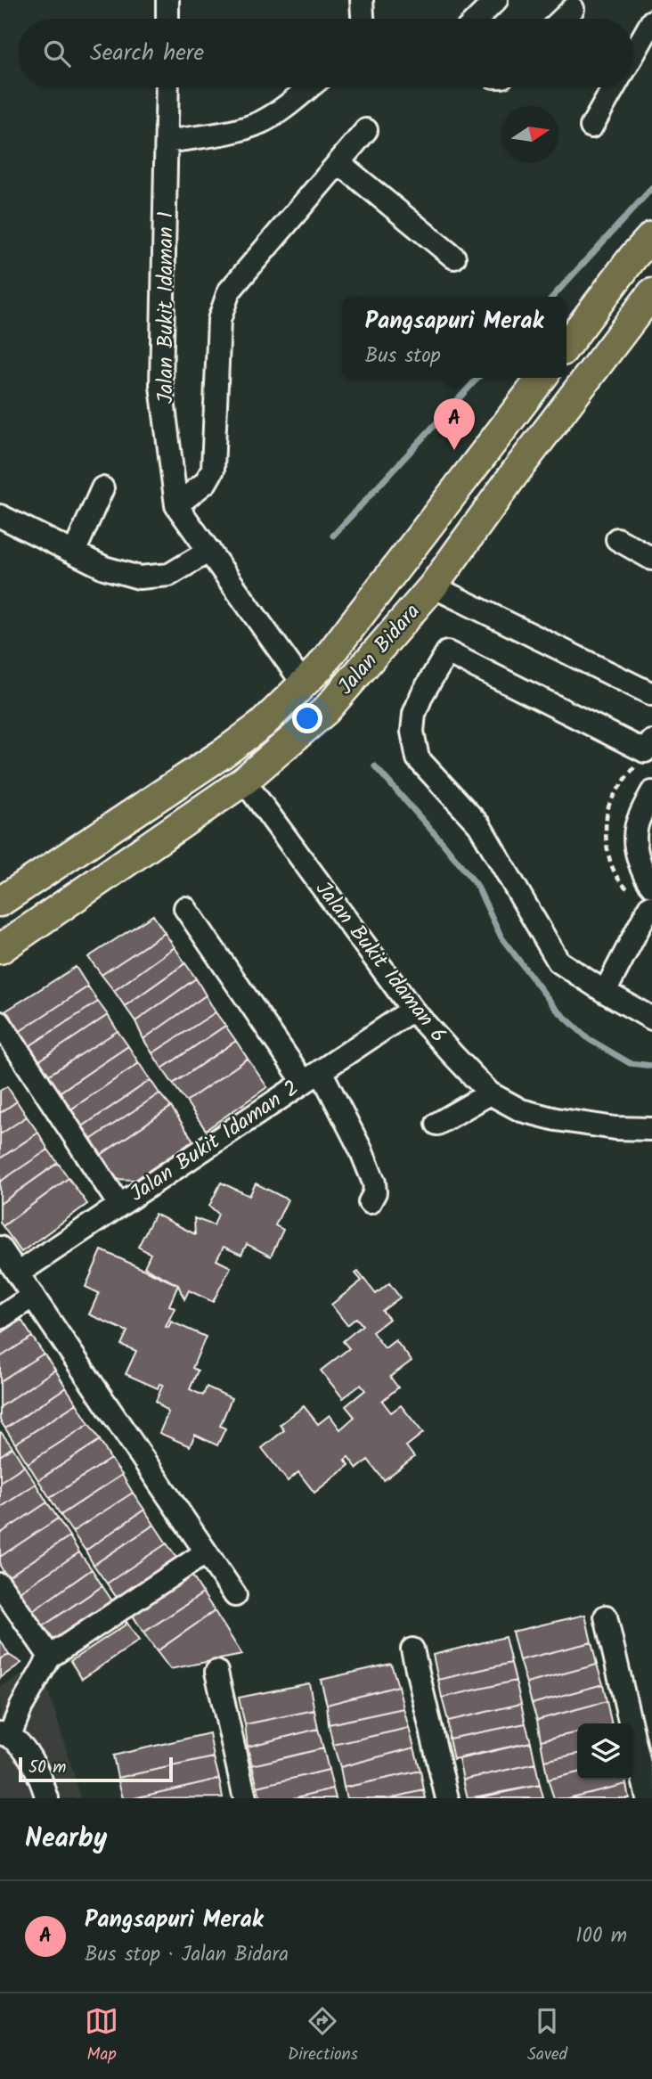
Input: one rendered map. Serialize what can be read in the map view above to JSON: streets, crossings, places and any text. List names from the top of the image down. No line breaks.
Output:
{"streets":{"main road":["Jalan Bidara"],"street":["Jalan Bukit Idaman 1","Jalan Bukit Idaman 6","Jalan Bukit Idaman 2"]},"crossings":[["Jalan Bukit Idaman 1","Jalan Bidara"],["Jalan Bidara","Jalan Bukit Idaman 6"],["Jalan Bukit Idaman 6","Jalan Bukit Idaman 2"]],"scale_bar":"50 m","north":"right","page":{"search":"Search here","popup":["Pangsapuri Merak","Bus stop"],"pins":"A","scale":"50 m","heading":"Nearby","list":[{"mark":"A","name":"Pangsapuri Merak","note":"Bus stop · Jalan Bidara","value":"100 m"}],"nav":["Map","Directions","Saved"]}}
